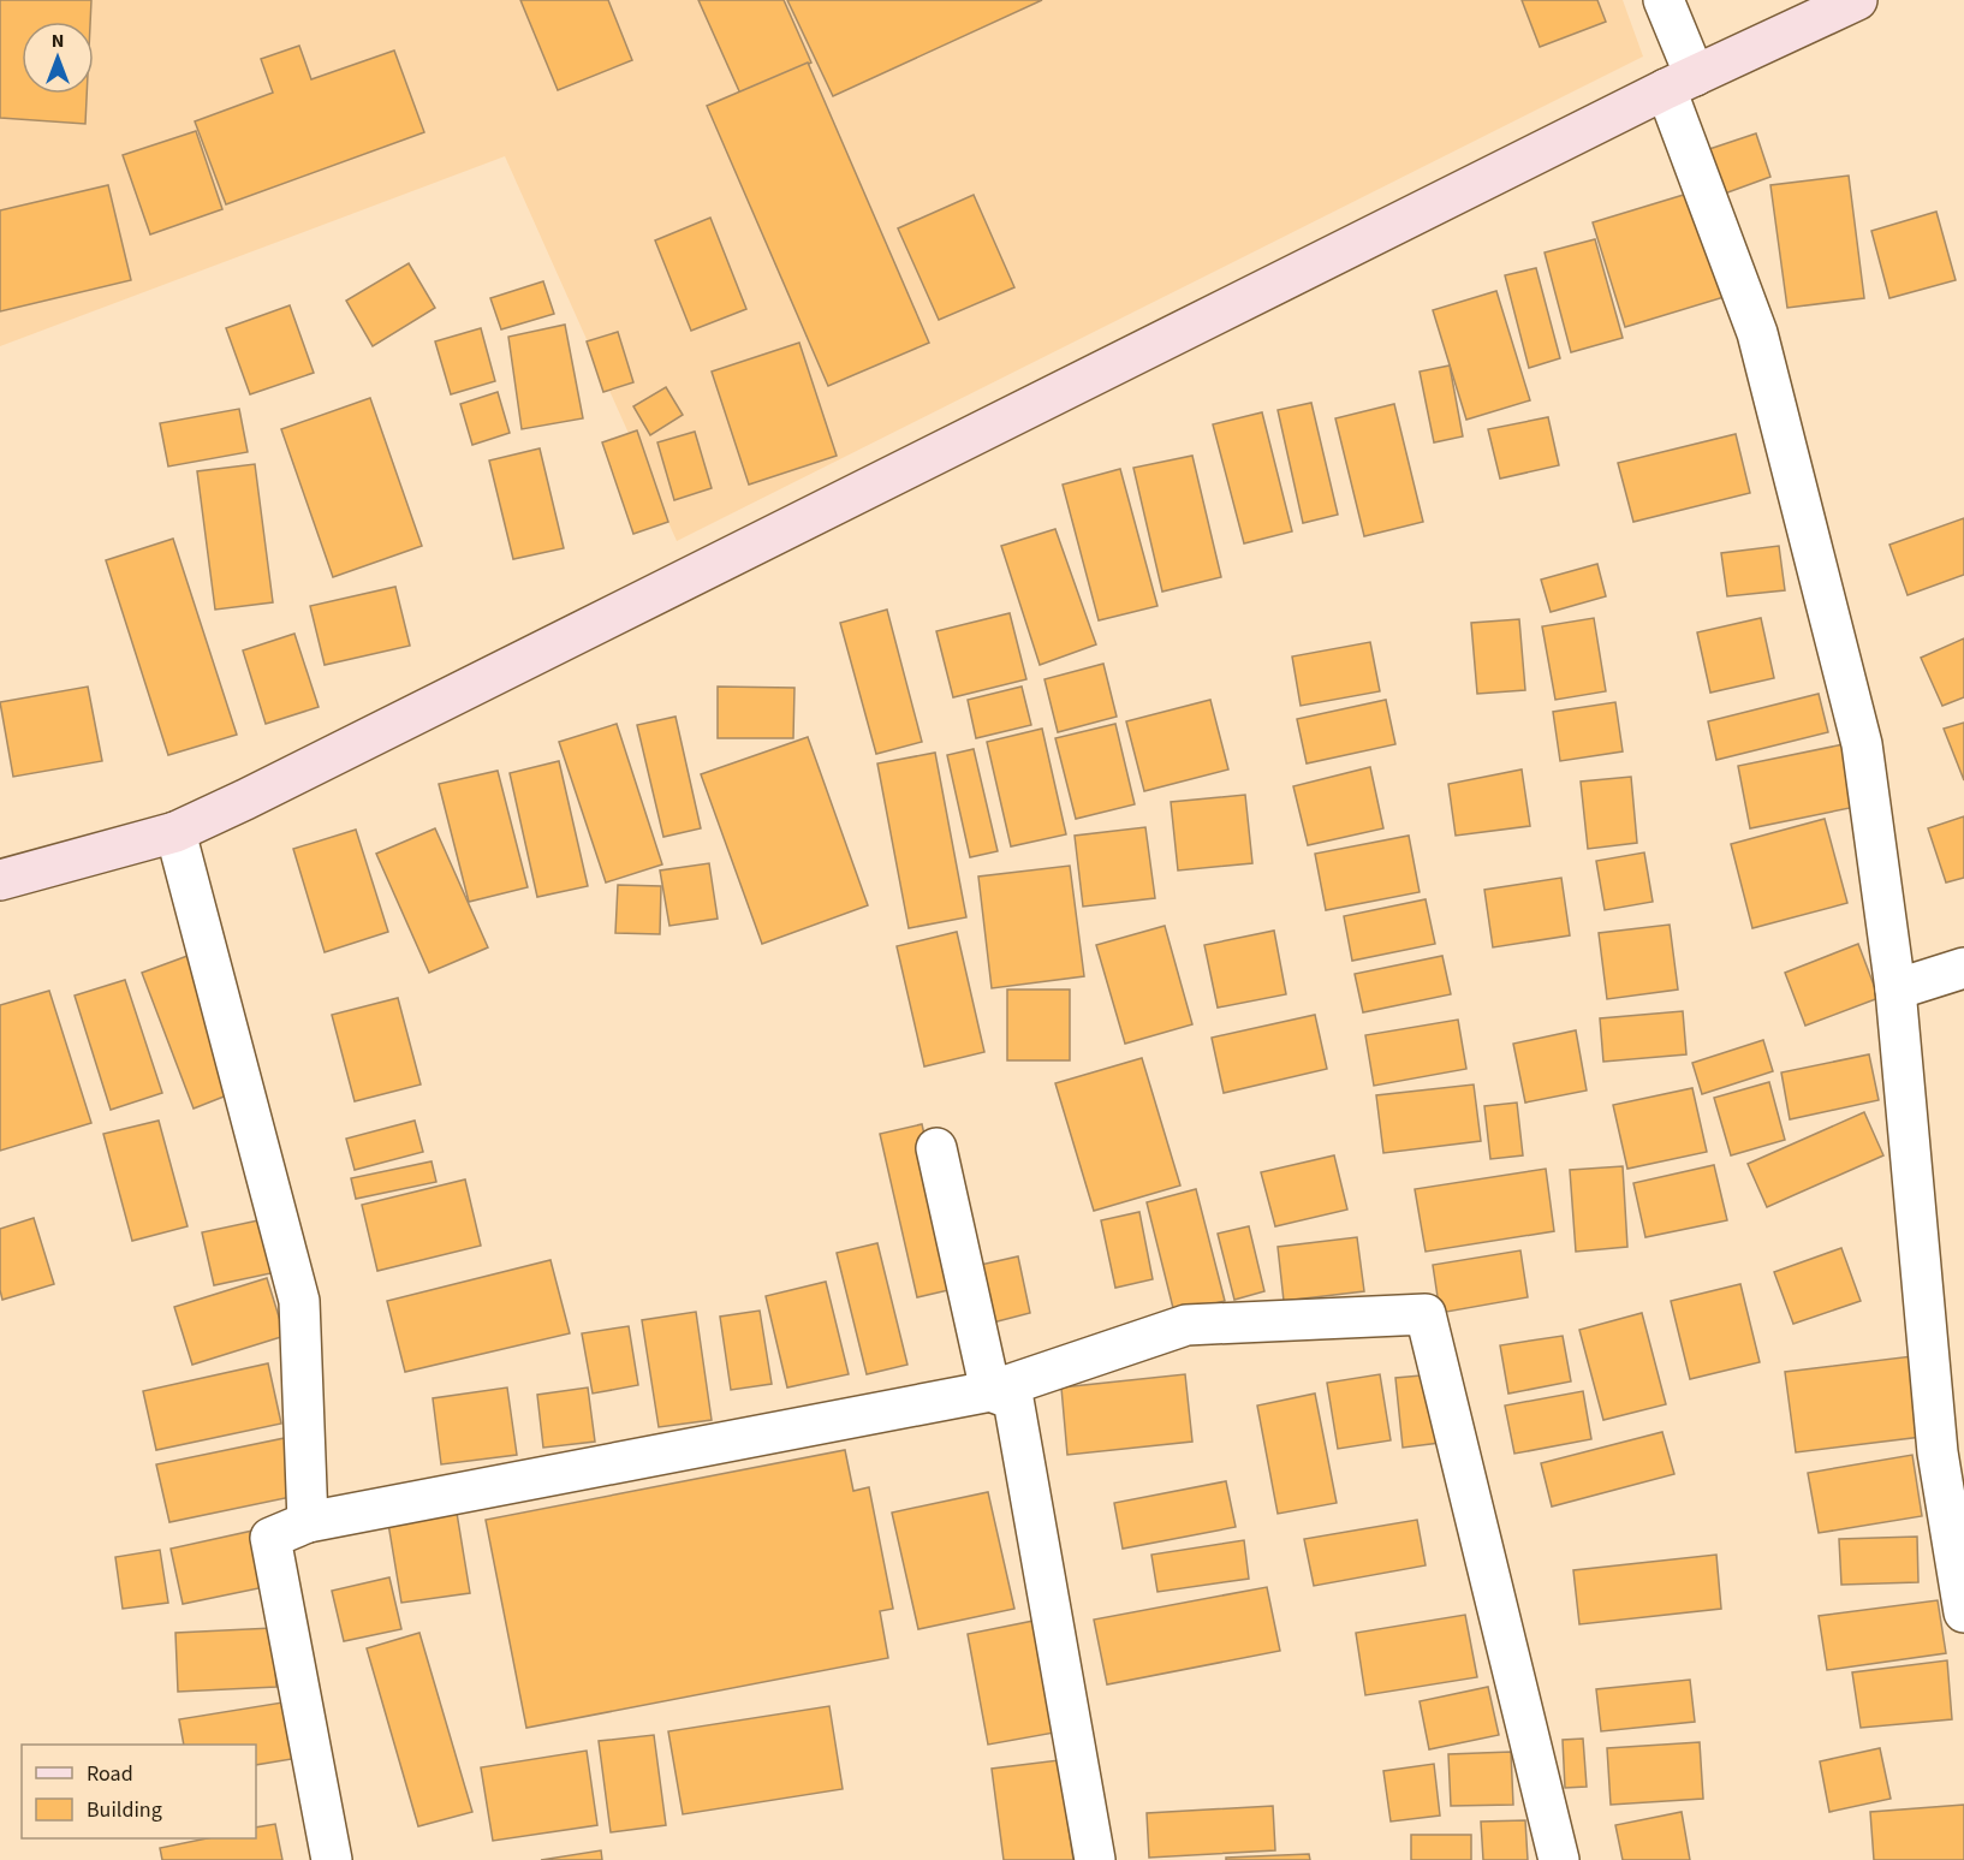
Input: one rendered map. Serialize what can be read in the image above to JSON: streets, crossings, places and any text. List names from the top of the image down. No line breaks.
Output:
{"legend":["Road","Building"],"north":"top"}
